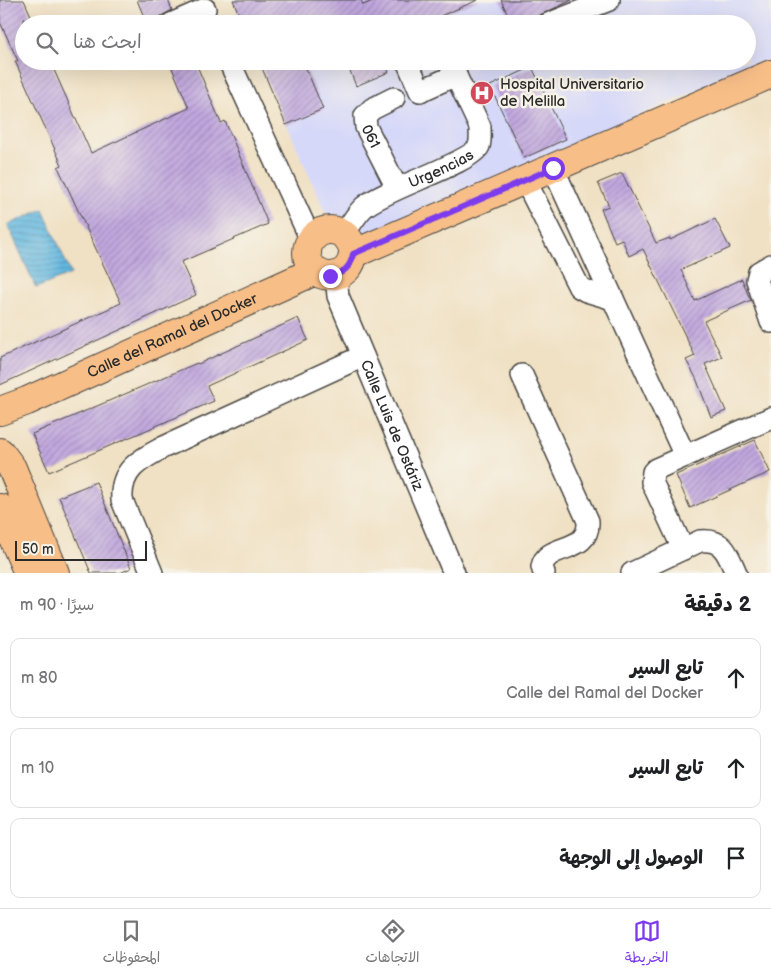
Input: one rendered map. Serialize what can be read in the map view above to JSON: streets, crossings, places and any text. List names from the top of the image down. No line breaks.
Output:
{"streets":{"main road":["Calle del Ramal del Docker"],"street":["061","Urgencias","Calle Luis de Ostáriz"]},"crossings":[["061","Urgencias"],["Urgencias","Calle del Ramal del Docker"],["Urgencias","Calle Luis de Ostáriz"],["Calle del Ramal del Docker","Calle Luis de Ostáriz"]],"places":{"hospital":["Hospital Universitario de Melilla"]},"scale_bar":"50 m","page":{"search":"ابحث هنا","scale":"50 m","heading":["2 دقيقة","سيرًا · 90 m"],"list":[["تابع السير","Calle del Ramal del Docker","80 m"],["تابع السير","10 m"],"الوصول إلى الوجهة"],"nav":["الخريطة","الاتجاهات","المحفوظات"]}}
